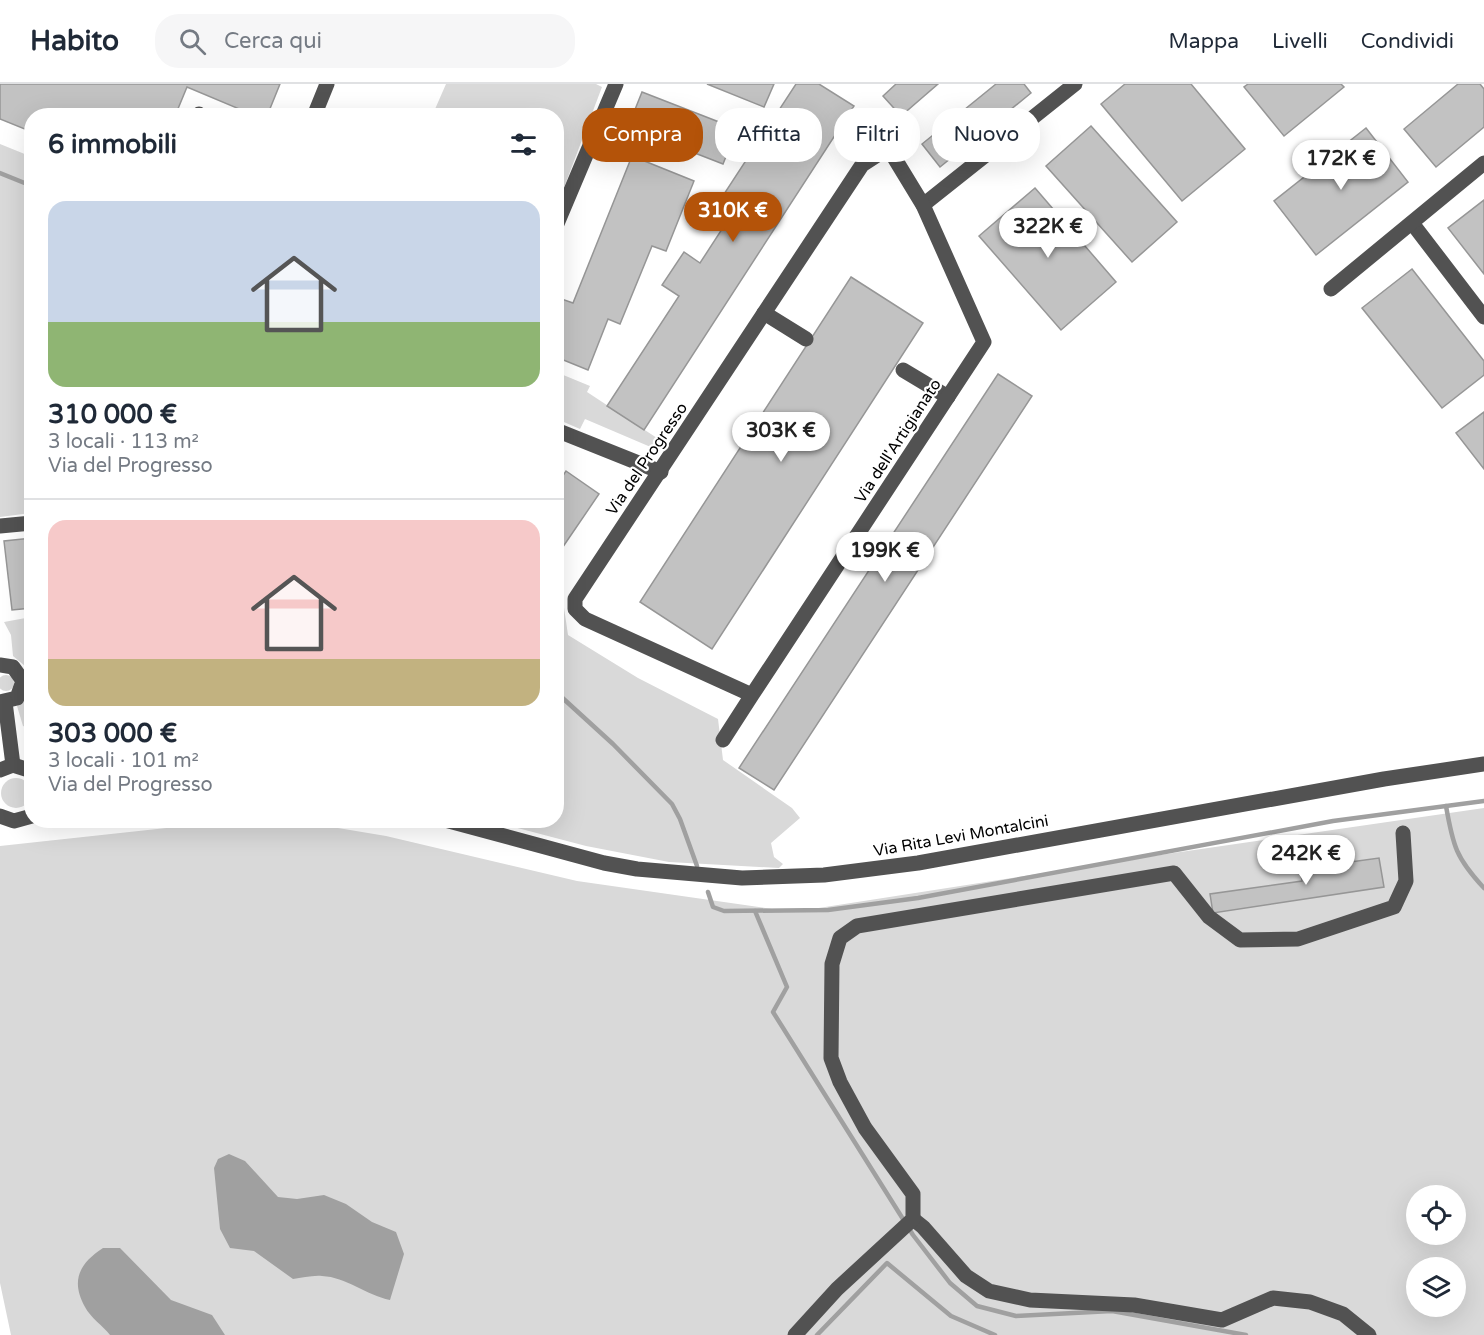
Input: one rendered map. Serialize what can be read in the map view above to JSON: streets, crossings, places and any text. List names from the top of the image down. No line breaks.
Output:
{"streets":{"street":["Via dell'Artigianato","Via del Progresso","Via Rita Levi Montalcini"]},"crossings":[["Via dell'Artigianato","Via del Progresso"]],"page":{"header":"Habito","search":"Cerca qui","nav":["Mappa","Livelli","Condividi"],"chip":["Compra","Affitta","Filtri","Nuovo"],"heading":"6 immobili","price":["172K €","310K €","322K €","303K €","199K €","242K €"],"list":[{"name":"310 000 €","note":"3 locali · 113 m² · Via del Progresso"},{"name":"303 000 €","note":"3 locali · 101 m² · Via del Progresso"}]}}
